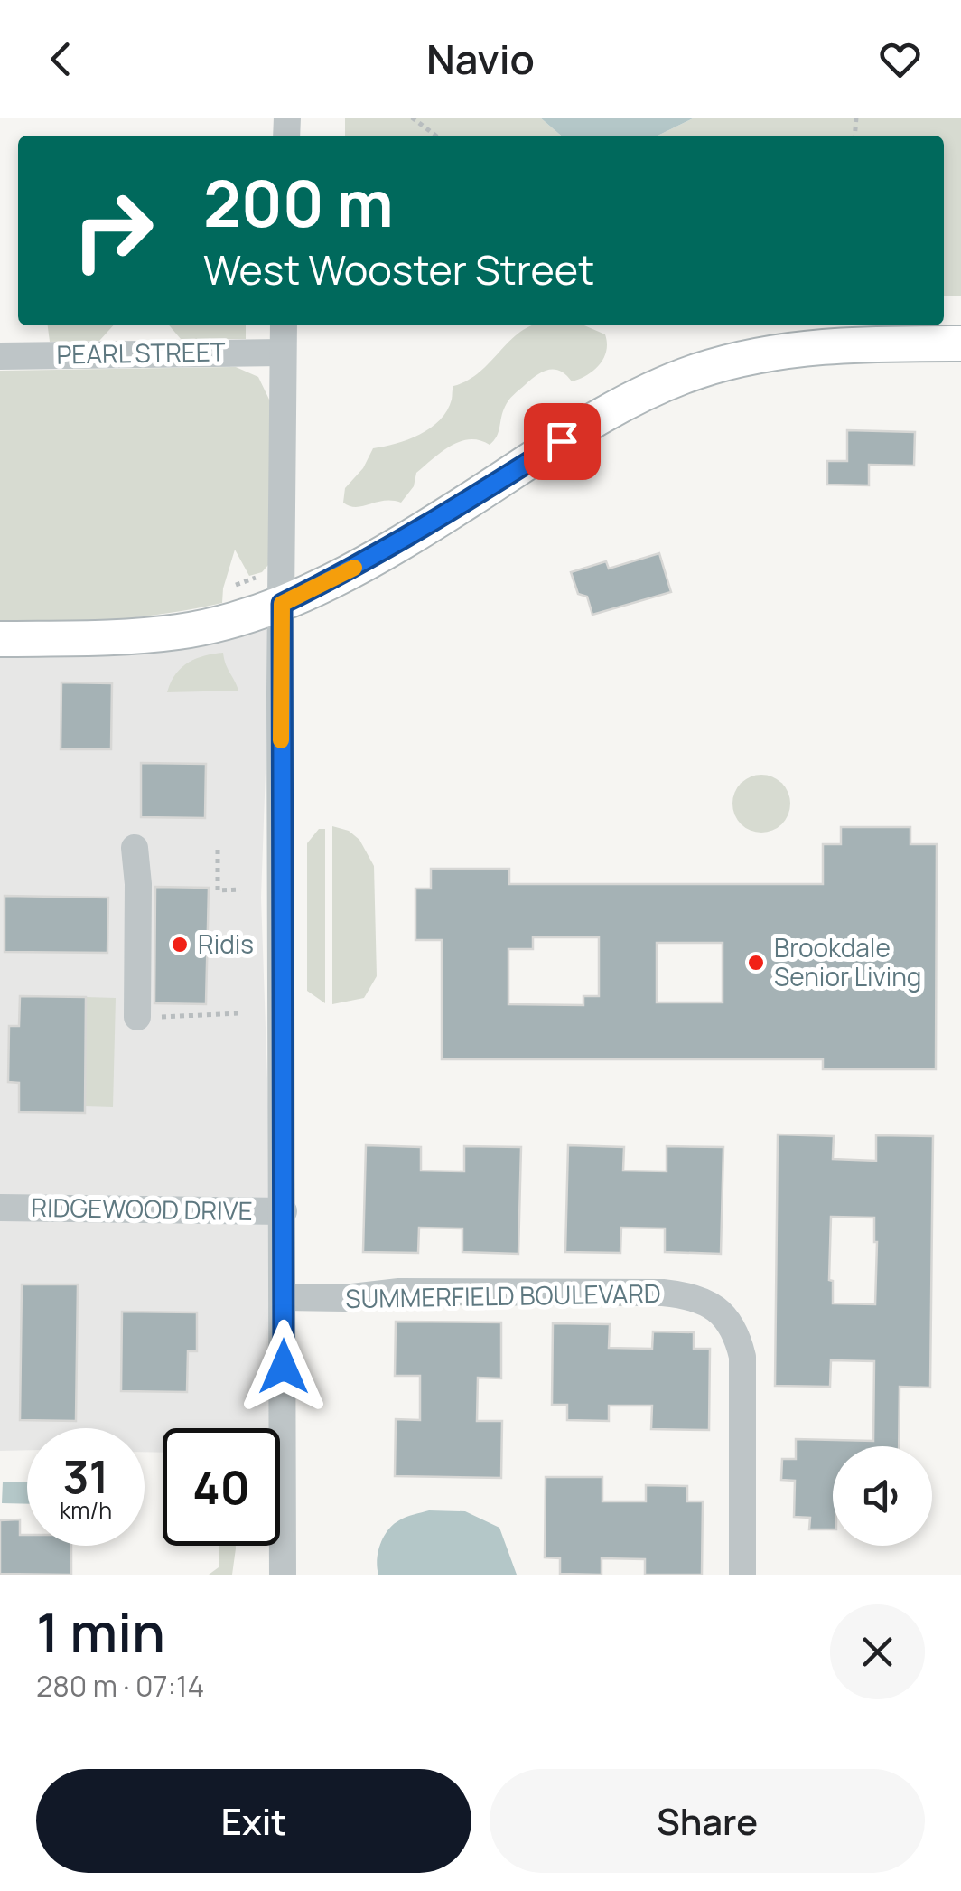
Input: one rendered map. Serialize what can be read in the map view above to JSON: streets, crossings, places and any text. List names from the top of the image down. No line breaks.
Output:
{"streets":{"street":["PEARL STREET","RIDGEWOOD DRIVE","SUMMERFIELD BOULEVARD"]},"places":["Ridis","Brookdale Senior Living"],"page":{"header":"Navio","turn":["200 m","West Wooster Street"],"speed":"31 km/h","limit":"40","heading":["1 min","280 m · 07:14"],"buttons":["Exit","Share"]}}
